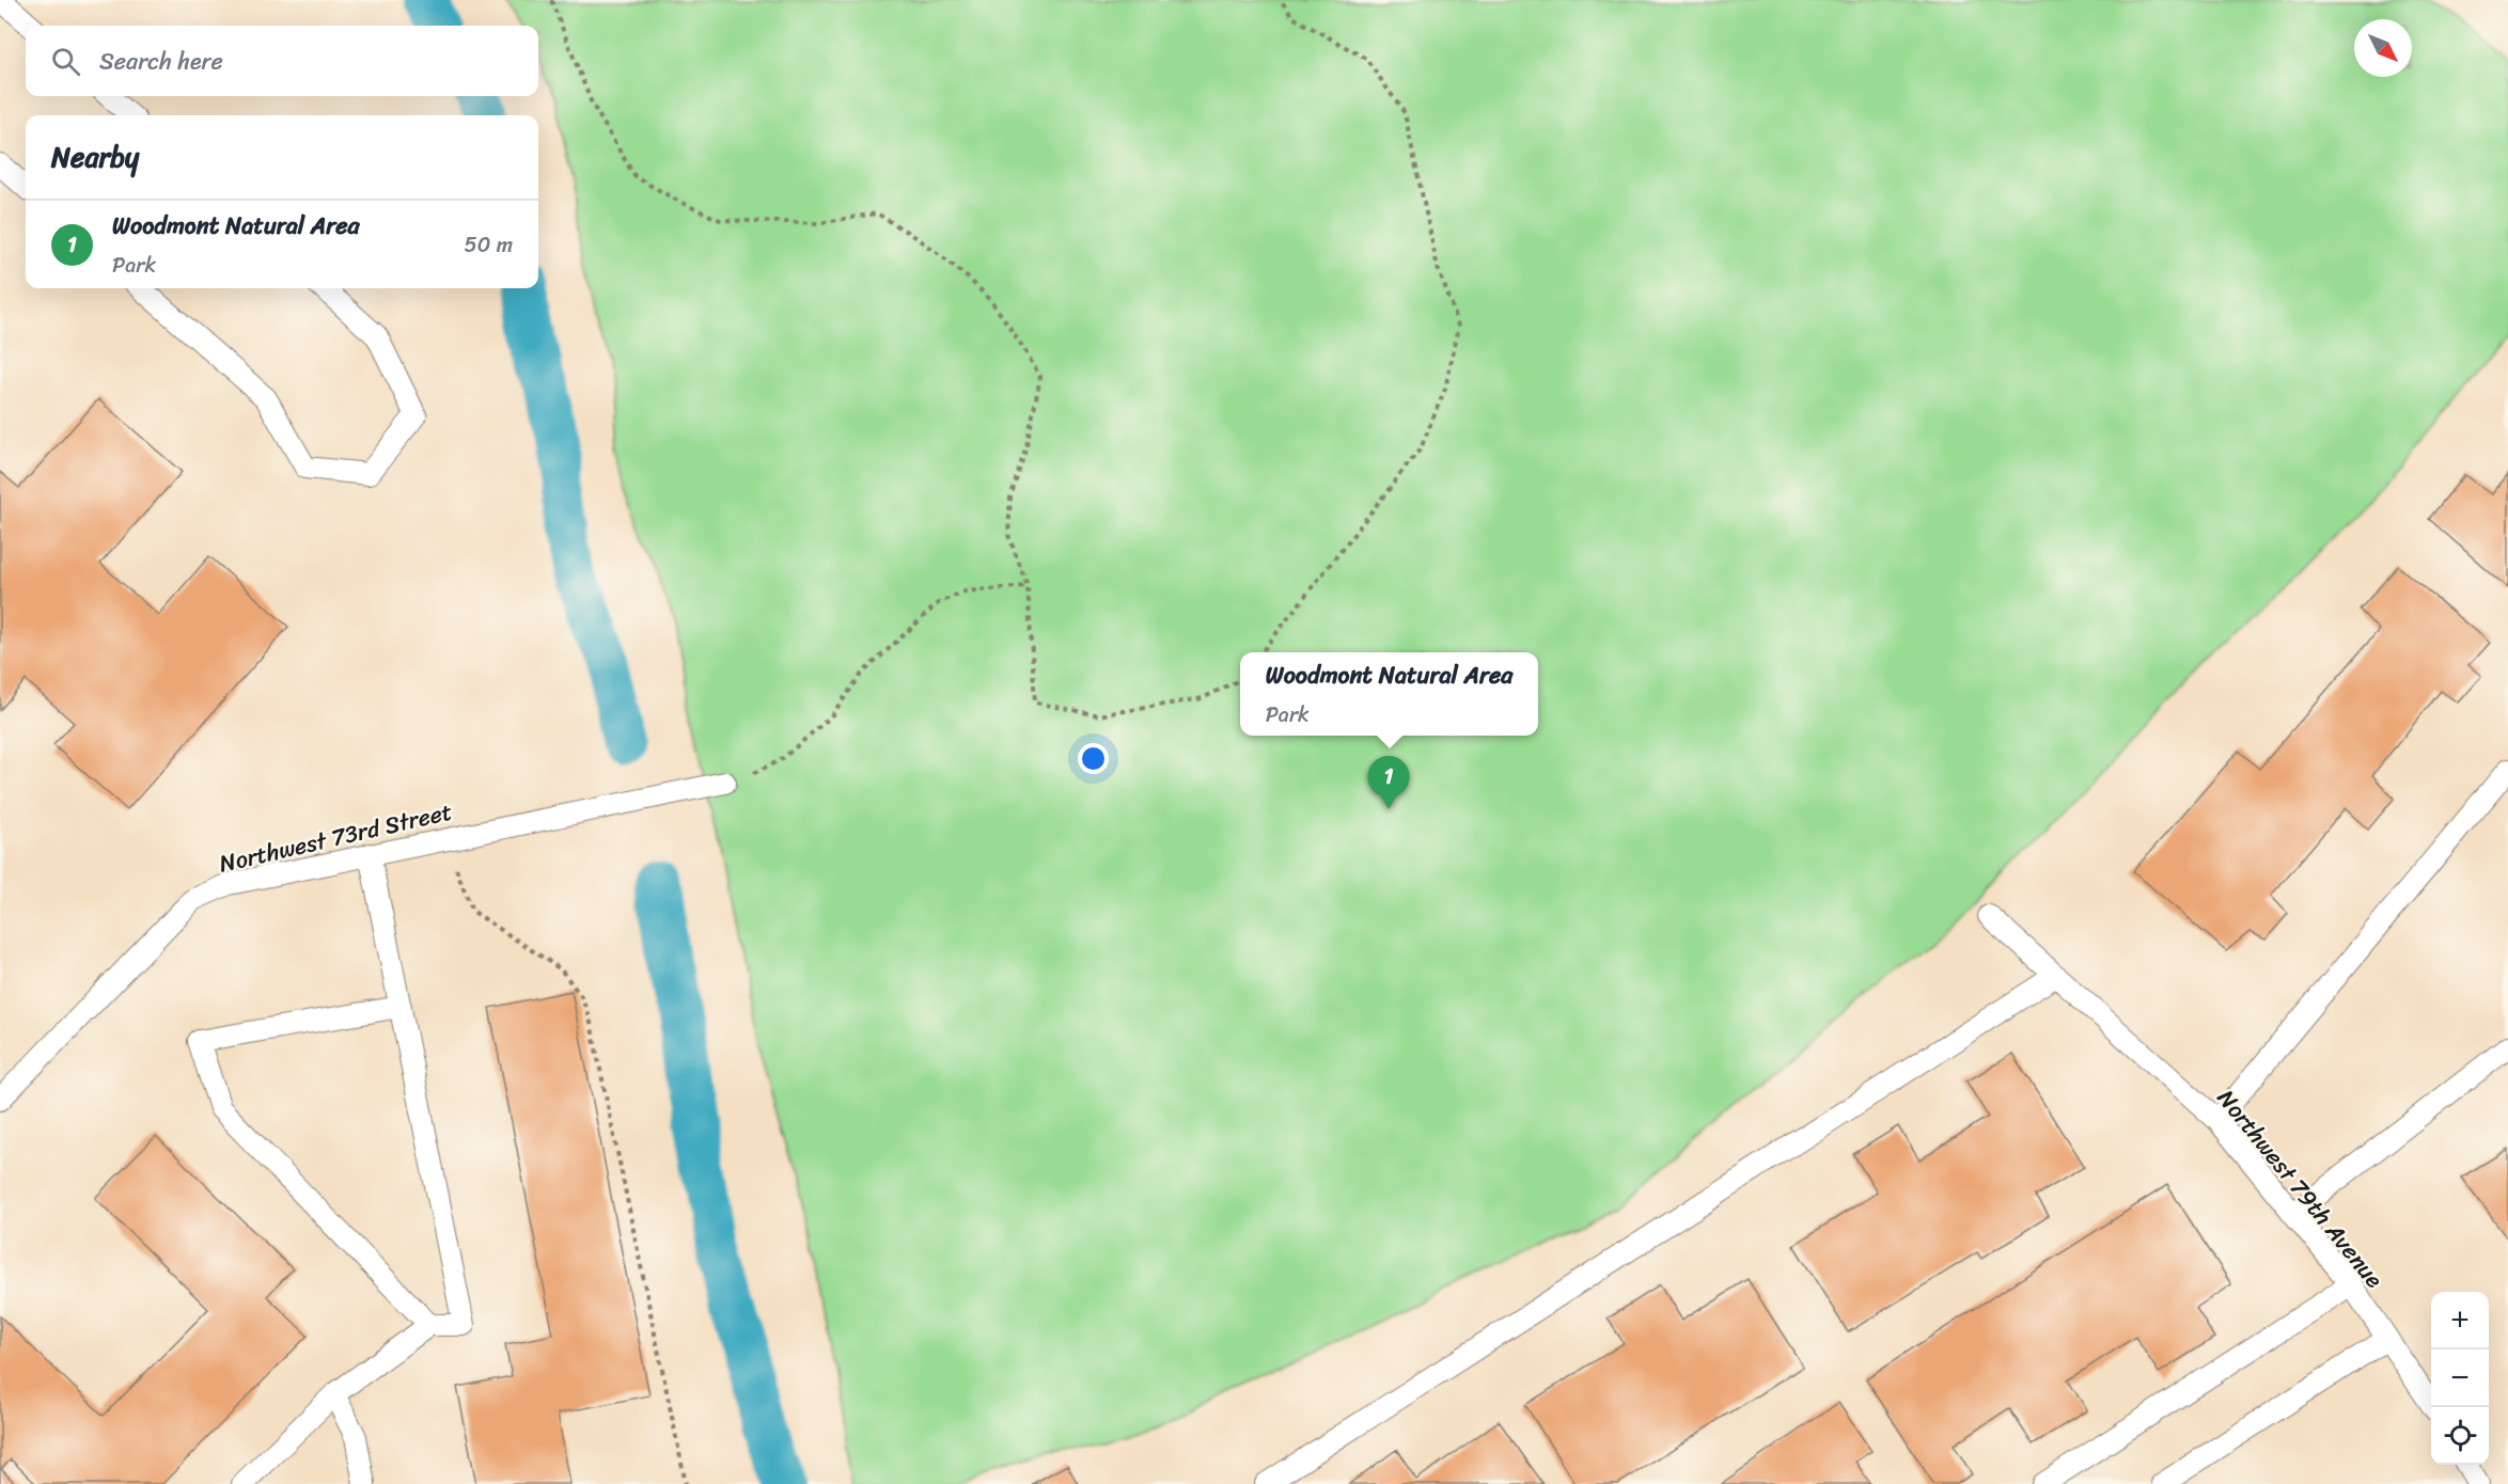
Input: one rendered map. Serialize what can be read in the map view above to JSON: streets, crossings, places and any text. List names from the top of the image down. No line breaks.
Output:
{"streets":{"lane":["Northwest 73rd Street","Northwest 79th Avenue"]},"north":"bottom right","page":{"search":"Search here","heading":"Nearby","list":[{"mark":"1","name":"Woodmont Natural Area","note":"Park","value":"50 m"}],"popup":["Woodmont Natural Area","Park"],"pins":"1","map_buttons":["+","−"]}}
